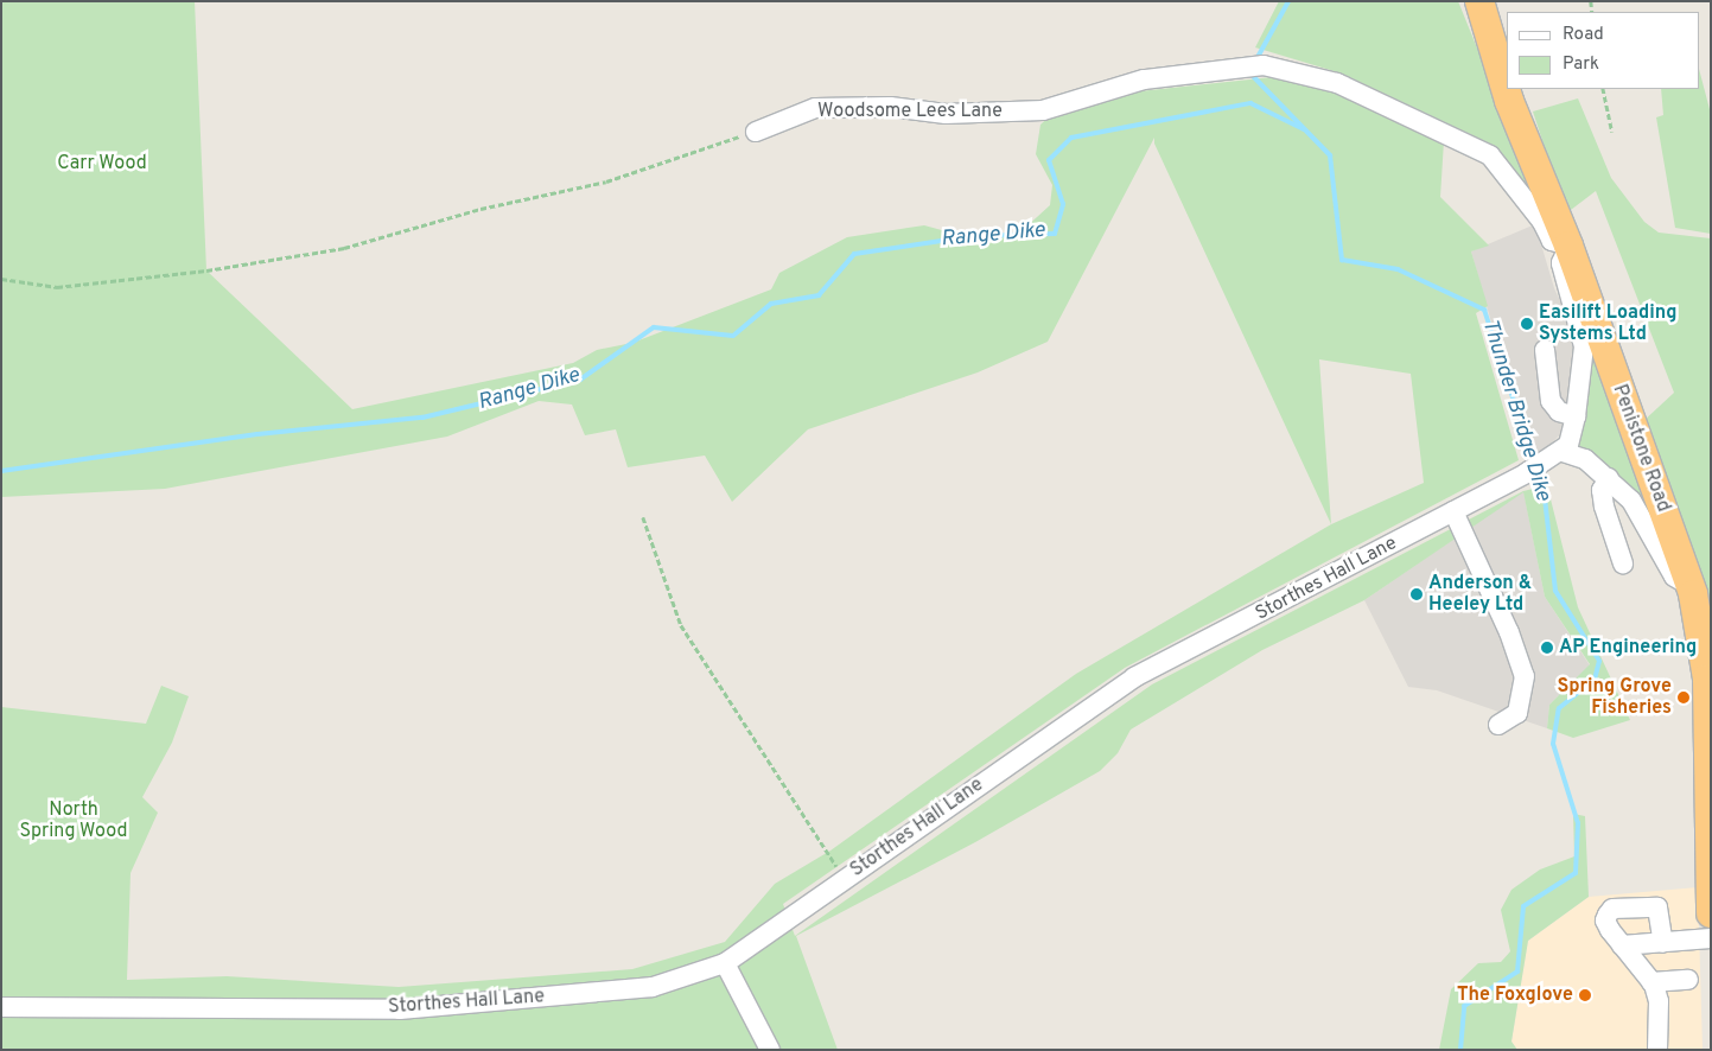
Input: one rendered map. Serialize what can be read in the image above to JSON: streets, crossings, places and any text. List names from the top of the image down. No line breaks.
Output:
{"streets":{"highway":["Penistone Road"],"street":["Woodsome Lees Lane","Storthes Hall Lane"]},"crossings":[["Woodsome Lees Lane","Penistone Road"]],"water":["Range Dike","Thunder Bridge Dike"],"parks":["Carr Wood","North Spring Wood"],"places":["Easilift Loading Systems Ltd","Anderson & Heeley Ltd","AP Engineering","Spring Grove Fisheries","The Foxglove"],"legend":["Road","Park"]}
